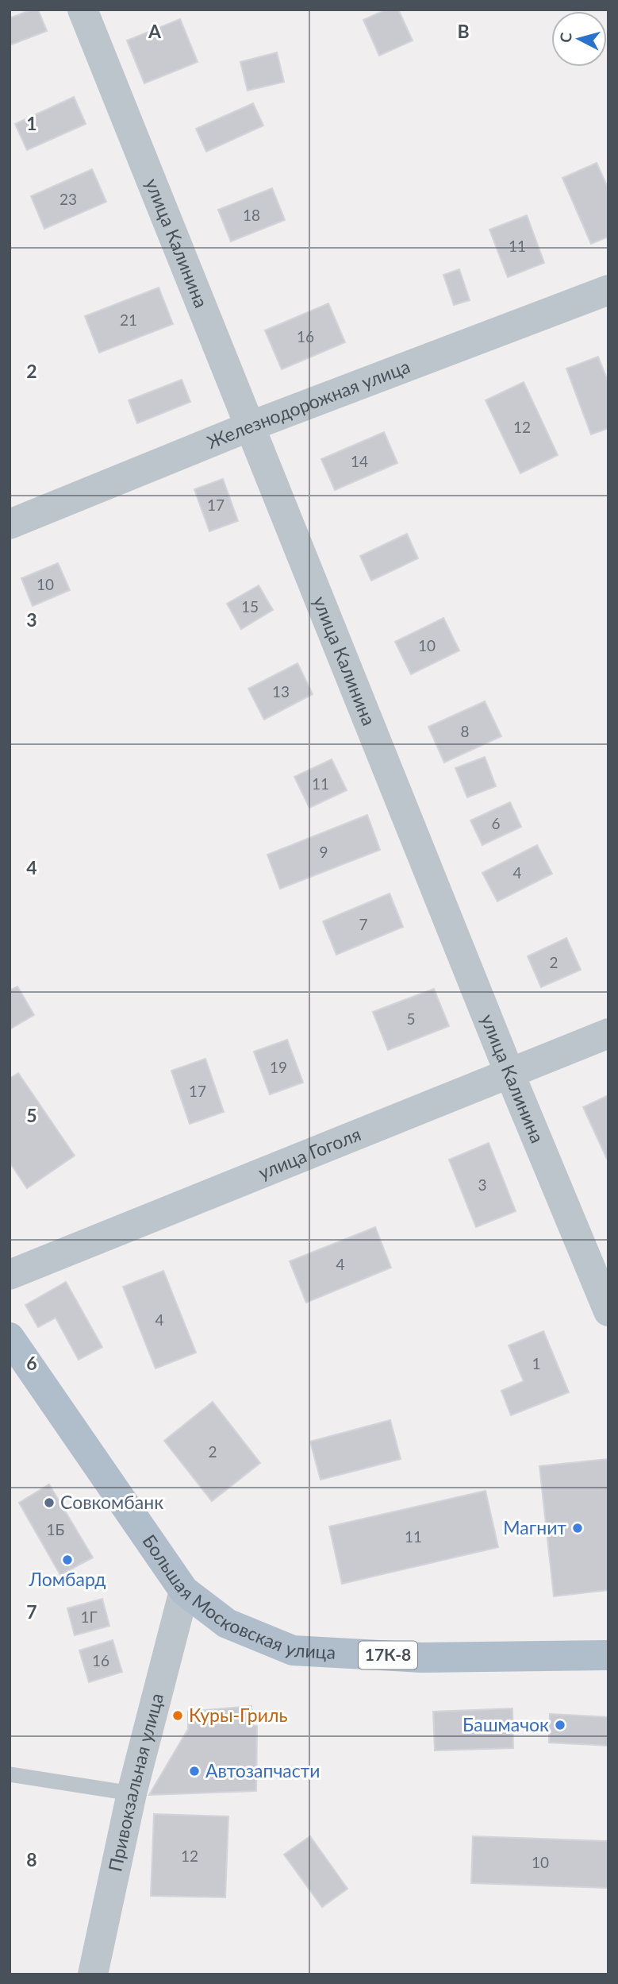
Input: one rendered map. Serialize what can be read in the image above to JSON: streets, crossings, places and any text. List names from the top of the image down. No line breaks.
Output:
{"streets":{"main road":["Большая Московская улица","17К-8"],"street":["улица Калинина","Железнодорожная улица","улица Гоголя","Привокзальная улица"]},"crossings":[["улица Калинина","Железнодорожная улица"],["улица Калинина","улица Гоголя"],["Большая Московская улица","Привокзальная улица"]],"places":["Совкомбанк","Магнит","Ломбард","Куры-Гриль","Башмачок","Автозапчасти"],"house_numbers":["23","18","11","21","16","12","14","17","10","15","10","13","8","11","6","9","4","7","2","5","19","17","3","4","4","1","2","1Б","11","1Г","16","12","10"],"north":"left","grid":{"columns":["A","B"],"rows":["1","2","3","4","5","6","7","8"]}}
